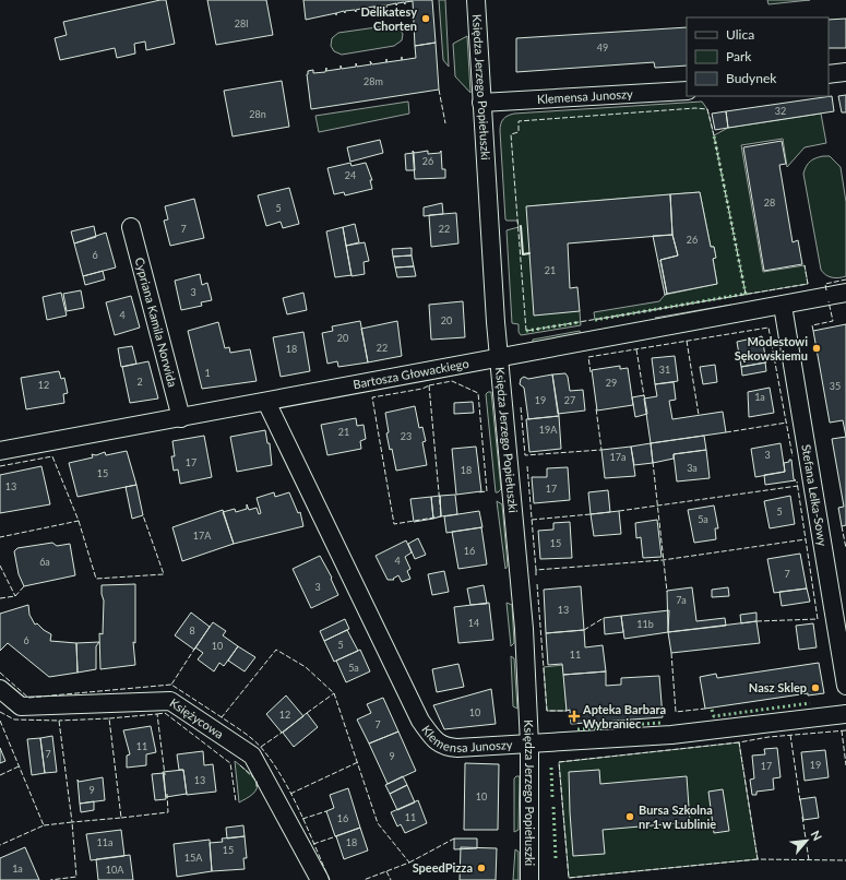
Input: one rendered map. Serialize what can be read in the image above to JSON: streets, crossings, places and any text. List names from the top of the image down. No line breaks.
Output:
{"streets":{"street":["Księdza Jerzego Popiełuszki","Klemensa Junoszy","Cypriana Kamila Norwida","Bartosza Głowackiego","Stefana Lelka-Sowy","Księżycowa"]},"crossings":[["Księdza Jerzego Popiełuszki","Klemensa Junoszy"],["Księdza Jerzego Popiełuszki","Bartosza Głowackiego"],["Klemensa Junoszy","Bartosza Głowackiego"],["Cypriana Kamila Norwida","Bartosza Głowackiego"],["Bartosza Głowackiego","Stefana Lelka-Sowy"]],"places":{"other":["Delikatesy Chorten","Modestowi Sękowskiemu","Nasz Sklep","Bursa Szkolna nr 1 w Lublinie","SpeedPizza"],"health":["Apteka Barbara Wybraniec"]},"house_numbers":["28l","49","28m","32","28n","26","24","28","5","7","22","26","6","21","3","4","20","20","22","18","31","1","2","29","12","35","1a","19","27","19A","21","23","3","17a","17","3a","18","15","13","17","5","5a","17A","15","16","4","6a","7","3","7a","13","14","11b","8","6","5","10","11","5a","10","12","7","11","7","9","19","17","13","9","10","11","16","11a","18","15","15A","1a","10A"],"legend":["Ulica","Park","Budynek"],"north":"top right"}
